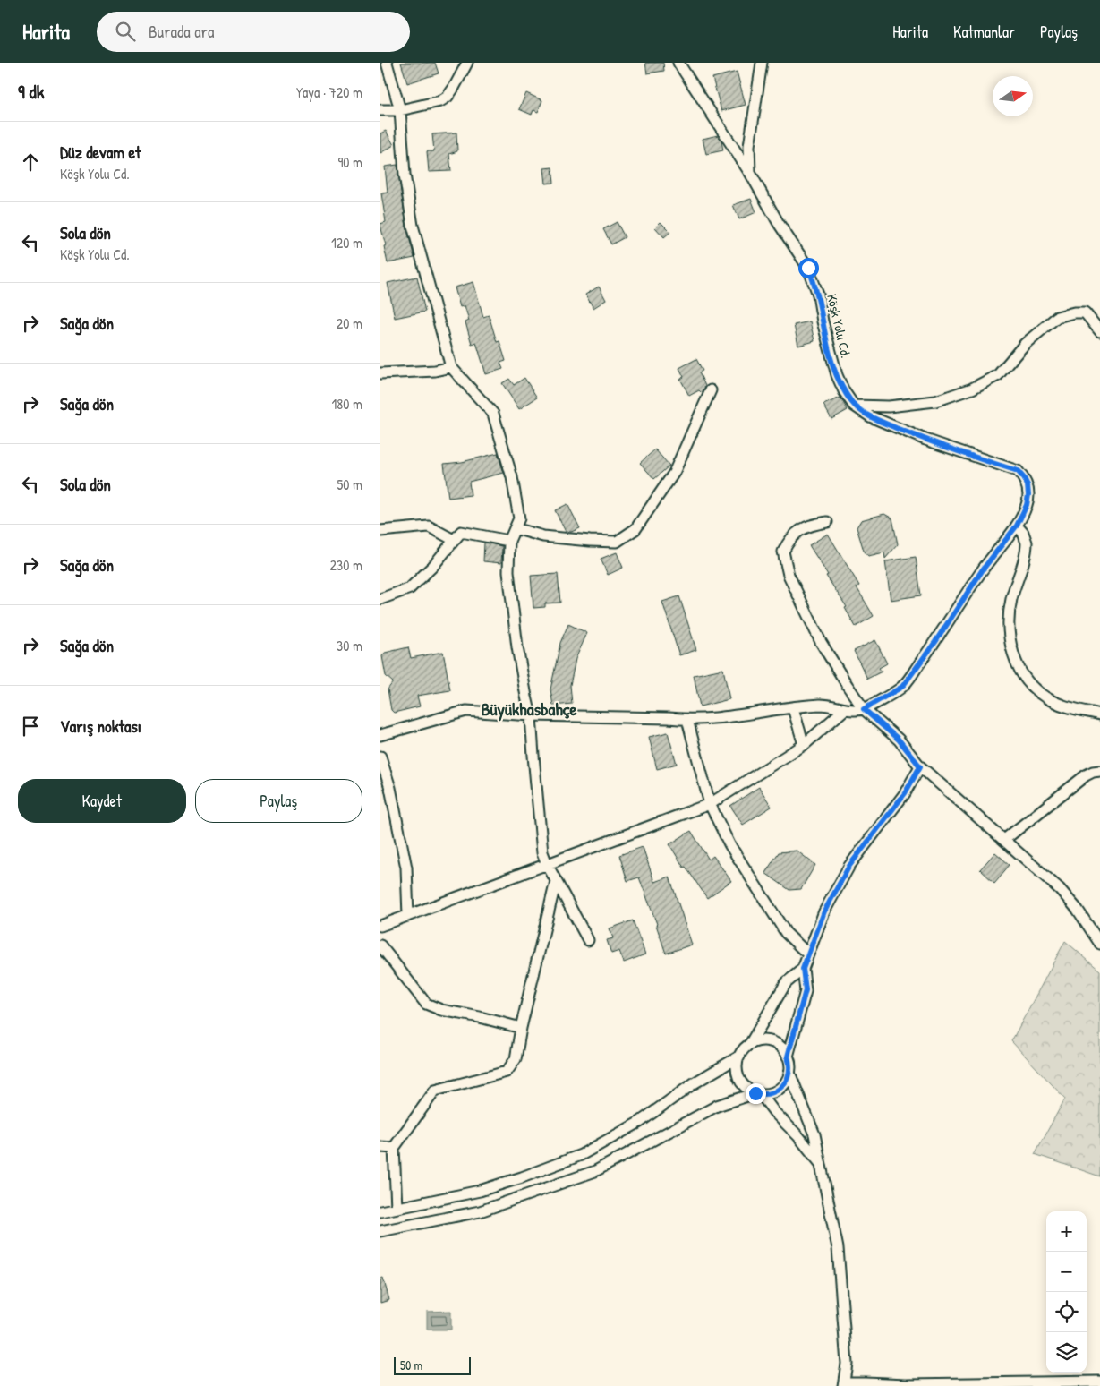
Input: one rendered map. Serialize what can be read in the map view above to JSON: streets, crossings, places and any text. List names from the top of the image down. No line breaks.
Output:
{"streets":{"street":["Köşk Yolu Cd."]},"districts":["Büyükhasbahçe"],"scale_bar":"50 m","north":"right","page":{"header":"Harita","search":"Burada ara","nav":["Harita","Katmanlar","Paylaş"],"heading":["9 dk","Yaya · 720 m"],"list":[["Düz devam et","Köşk Yolu Cd.","90 m"],["Sola dön","Köşk Yolu Cd.","120 m"],["Sağa dön","20 m"],["Sağa dön","180 m"],["Sola dön","50 m"],["Sağa dön","230 m"],["Sağa dön","30 m"],"Varış noktası"],"buttons":["Kaydet","Paylaş"],"map_buttons":["+","−"],"scale":"50 m"}}
